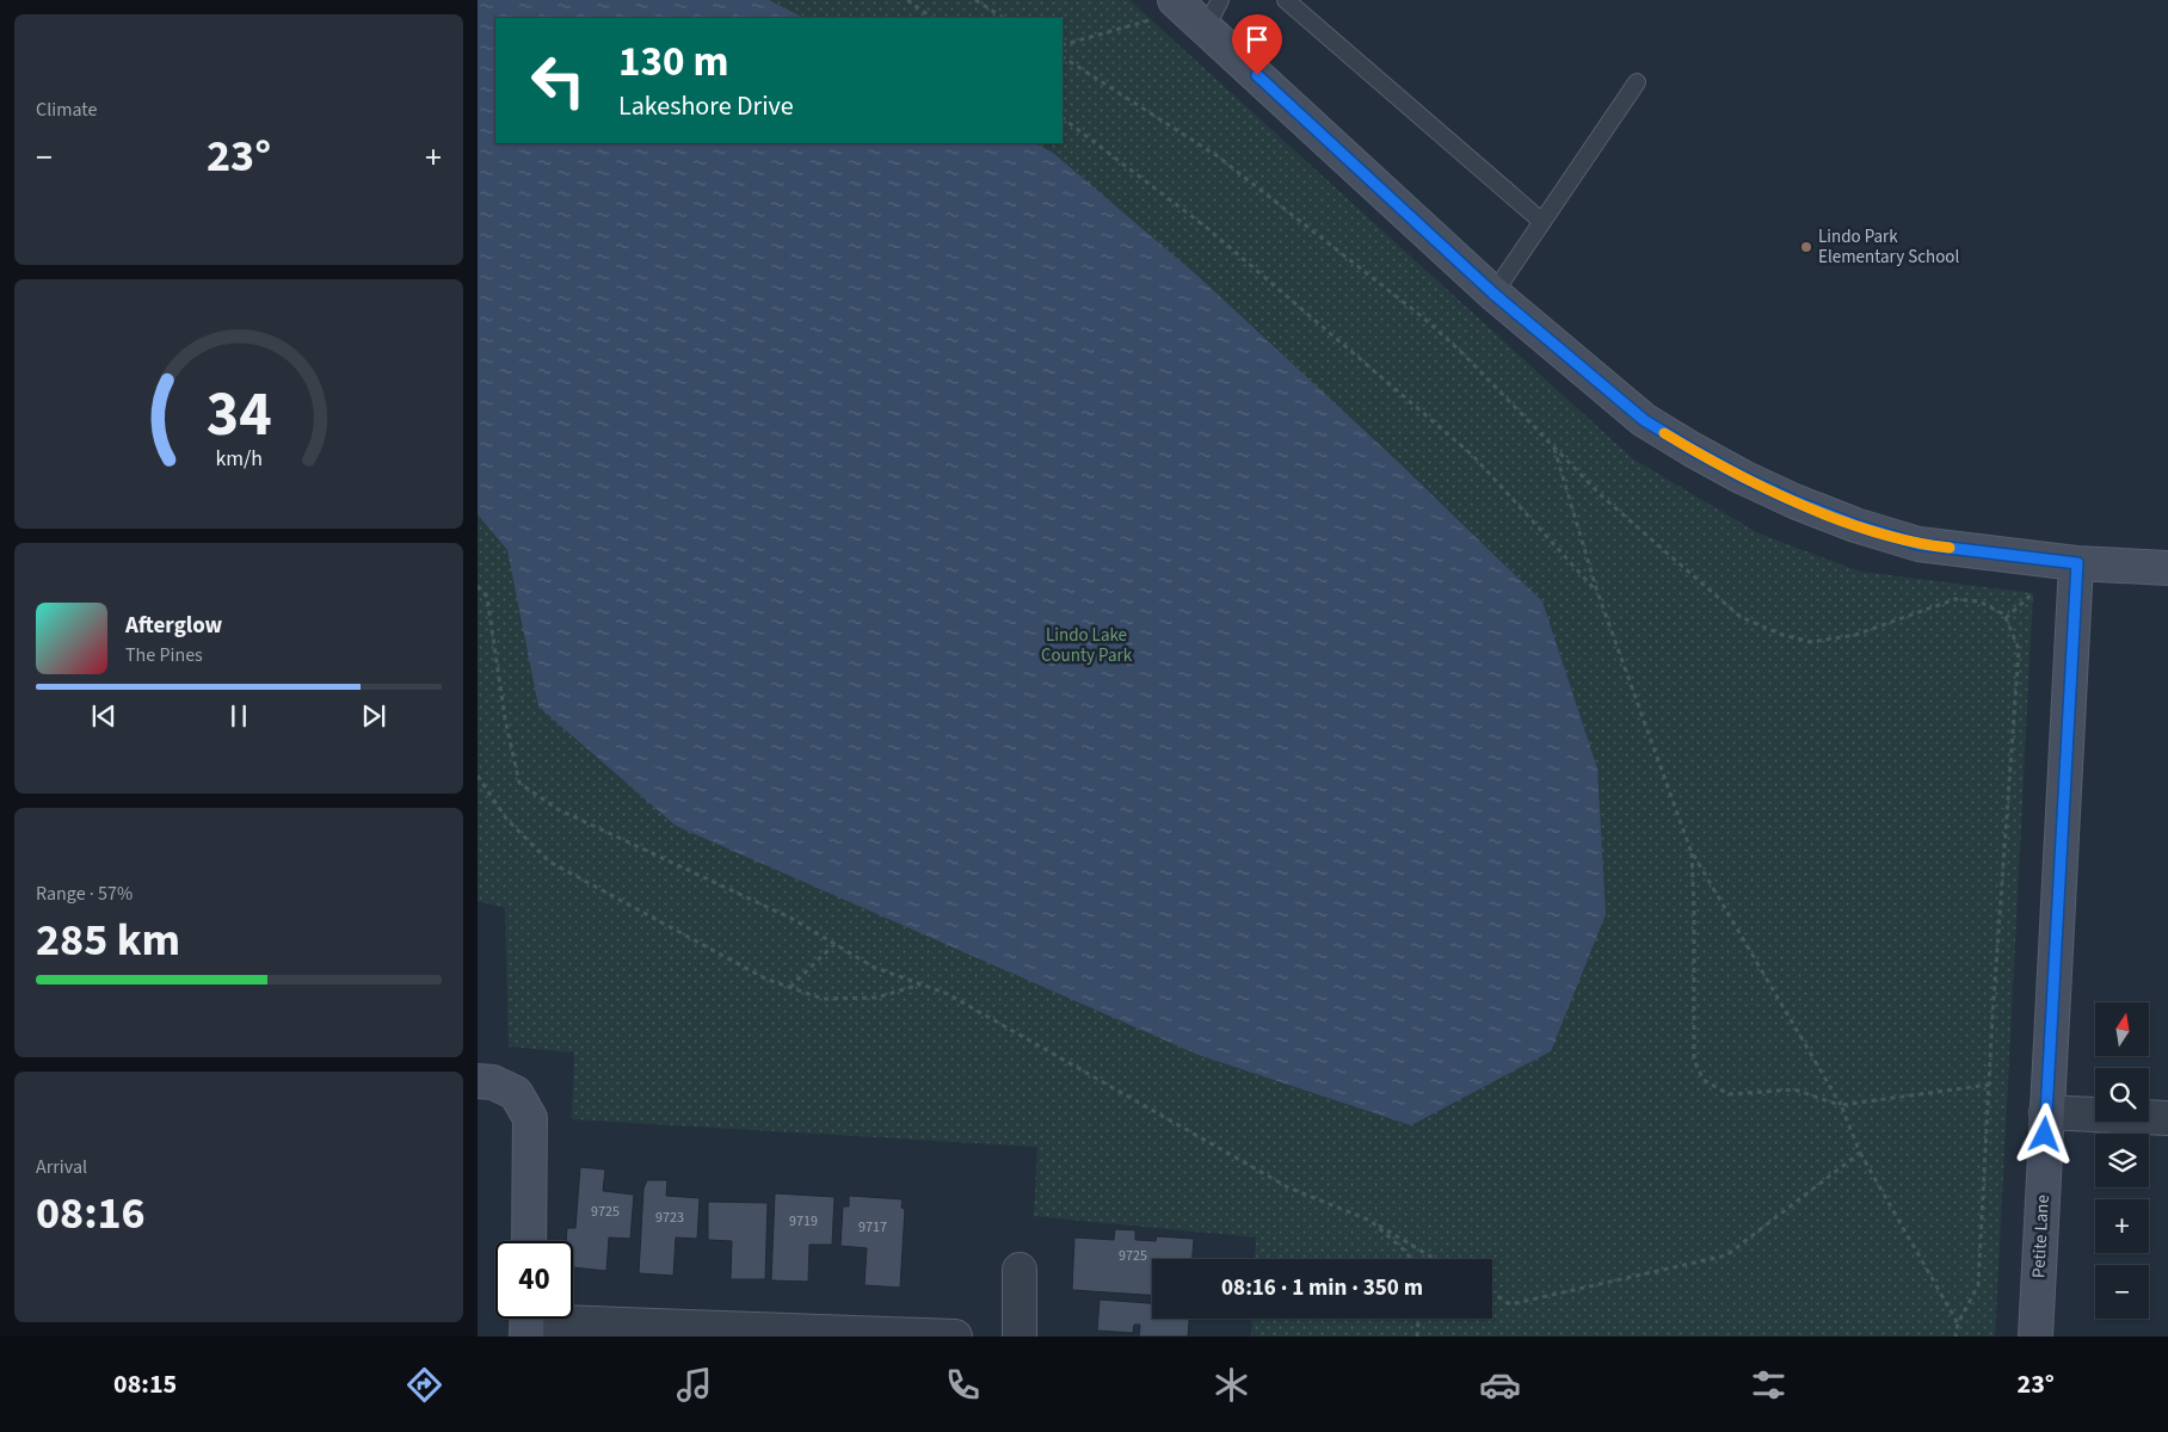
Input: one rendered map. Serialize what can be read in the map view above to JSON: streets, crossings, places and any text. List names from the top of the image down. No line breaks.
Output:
{"streets":{"street":["Petite Lane"]},"parks":["Lindo Lake County Park"],"places":["Lindo Park Elementary School"],"house_numbers":["9725","9723","9719","9717","9725"],"north":"top","page":{"tile":["Climate",["Range · 57%","285 km"],["Arrival","08:16"]],"turn":["130 m","Lakeshore Drive"],"heat":["−","23°","+"],"song":["Afterglow","The Pines"],"map_buttons":["+","−"],"limit":"40","trip":"08:16 · 1 min · 350 m","tabs":["08:15","23°"],"gauge":["34","km/h"]}}
